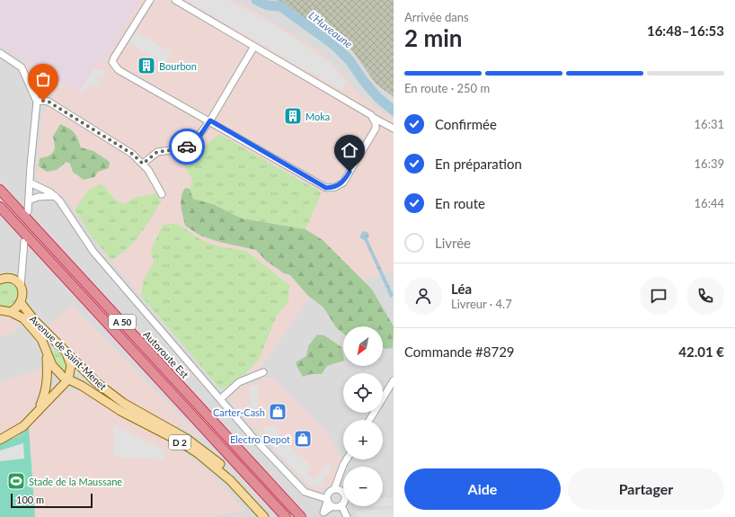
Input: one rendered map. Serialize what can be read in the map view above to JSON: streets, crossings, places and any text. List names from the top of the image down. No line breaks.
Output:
{"streets":{"highway":["A 50","Autoroute Est"],"main road":["Avenue de Saint-Menet","D 2"]},"crossings":[["Avenue de Saint-Menet","D 2"]],"water":["L'Huveaune"],"places":{"building":["Bourbon","Moka"],"shop":["Carter-Cash","Electro Depot"],"sports":["Stade de la Maussane"]},"scale_bar":"100 m","north":"bottom left","page":{"heading":["2 min","Arrivée dans","16:48–16:53"],"panel":["Léa","Livreur · 4.7","Commande #8729","42.01 €"],"bar":"En route · 250 m","list":[["Confirmée","16:31"],["En préparation","16:39"],["En route","16:44"],"Livrée"],"map_buttons":["+","−"],"buttons":["Aide","Partager"],"scale":"100 m"}}
